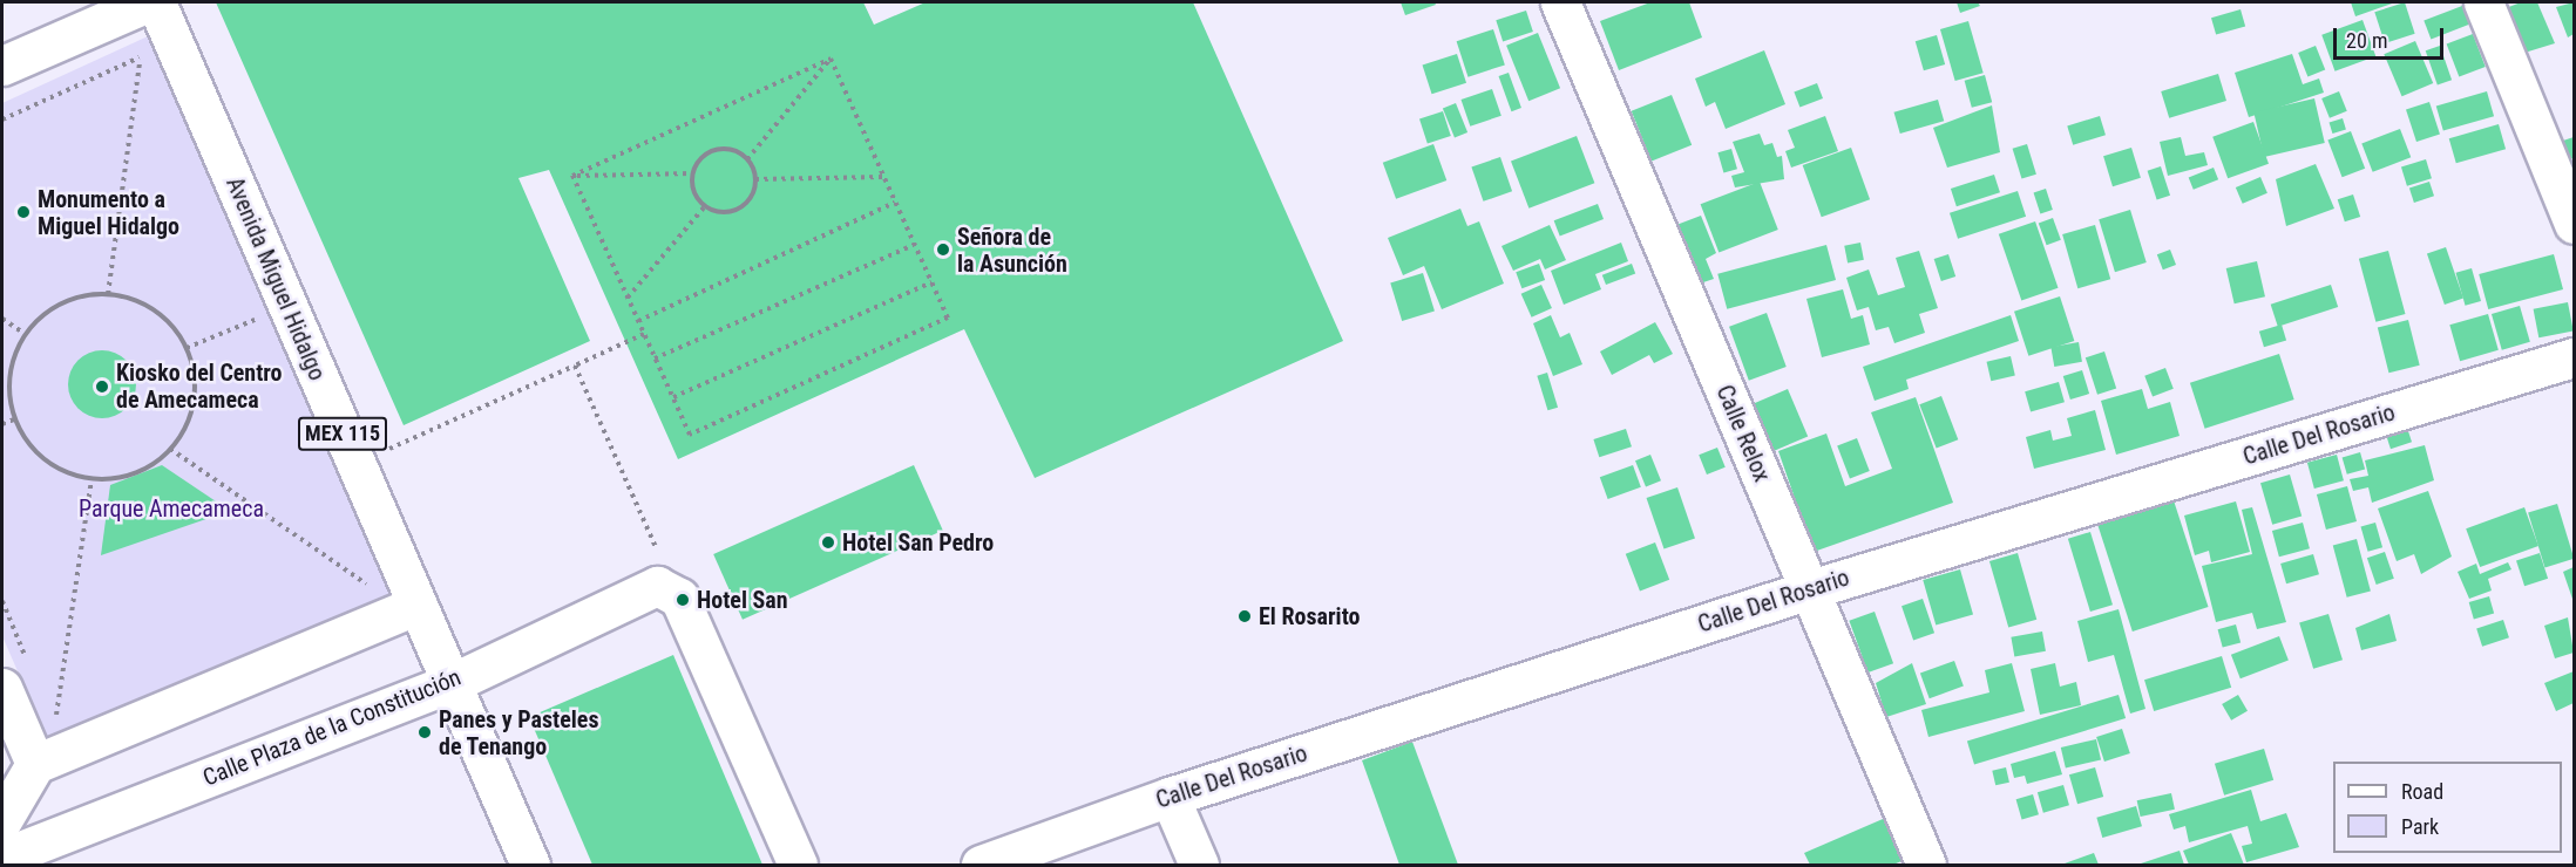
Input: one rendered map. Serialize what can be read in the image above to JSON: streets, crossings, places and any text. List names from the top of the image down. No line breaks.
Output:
{"streets":{"street":["Avenida Miguel Hidalgo","MEX 115","Calle Relox","Calle Del Rosario","Calle Plaza de la Constitución"]},"crossings":[["Avenida Miguel Hidalgo","Calle Plaza de la Constitución"],["Calle Relox","Calle Del Rosario"]],"parks":["Parque Amecameca"],"places":["Monumento a Miguel Hidalgo","Señora de la Asunción","Kiosko del Centro de Amecameca","Hotel San Pedro","Hotel San","El Rosarito","Panes y Pasteles de Tenango"],"legend":["Road","Park"],"scale_bar":"20 m"}
